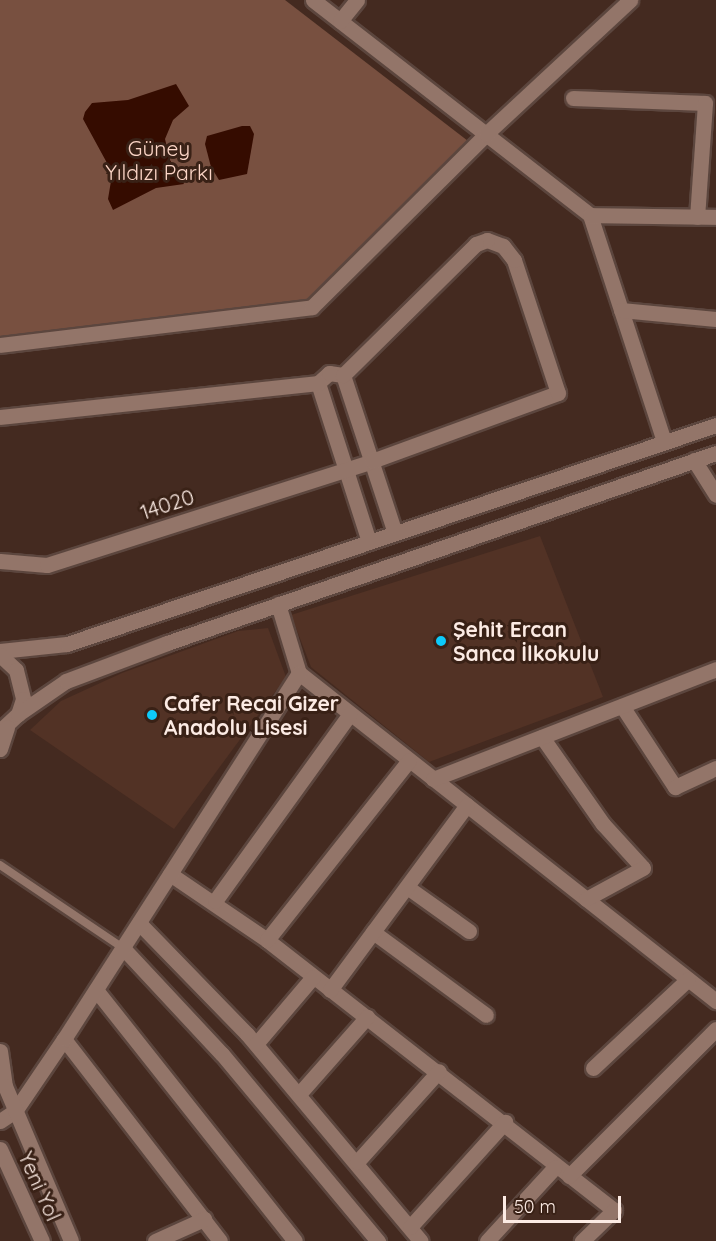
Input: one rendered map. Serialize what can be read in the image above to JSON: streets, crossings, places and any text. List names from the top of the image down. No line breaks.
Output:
{"streets":{"street":["14020","Yeni Yol"]},"parks":["Güney Yıldızı Parkı"],"places":["Şehit Ercan Sanca İlkokulu","Cafer Recai Gizer Anadolu Lisesi"],"scale_bar":"50 m"}
